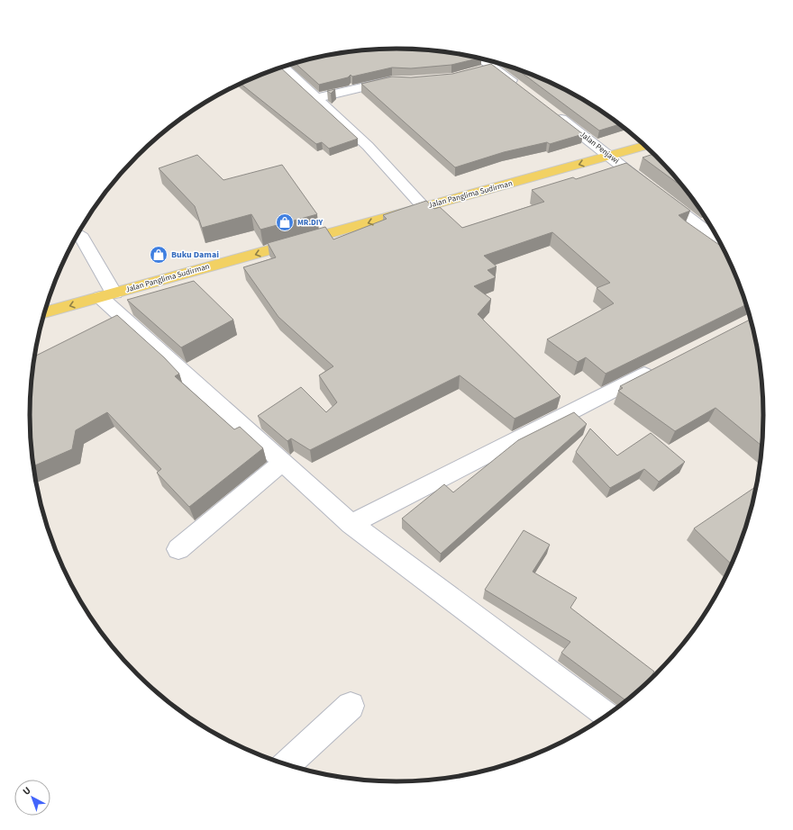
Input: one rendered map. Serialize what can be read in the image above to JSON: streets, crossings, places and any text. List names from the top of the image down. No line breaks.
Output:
{"streets":{"main road":["Jalan Panglima Sudirman"],"street":["Jalan Penjawi"]},"crossings":[["Jalan Penjawi","Jalan Panglima Sudirman"]],"one_way":["Jalan Panglima Sudirman"],"places":{"shop":["MR.DIY","Buku Damai"]},"north":"top left"}
